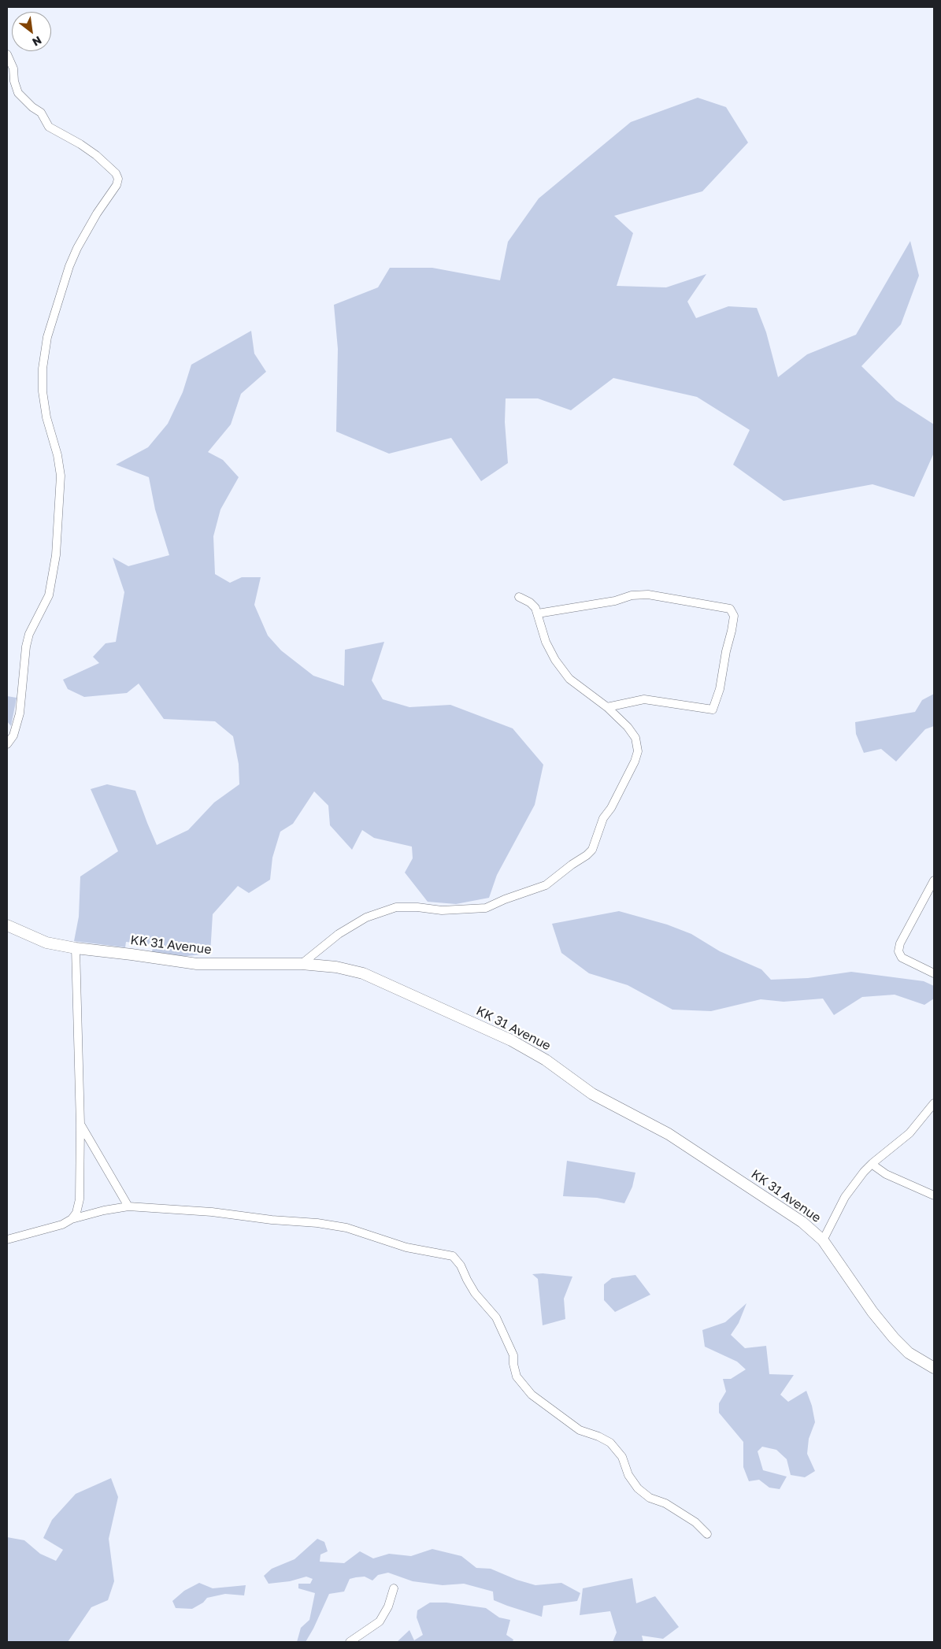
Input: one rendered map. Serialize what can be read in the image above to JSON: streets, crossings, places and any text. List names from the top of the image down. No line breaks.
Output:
{"streets":{"main road":["KK 31 Avenue"]},"north":"bottom right"}
